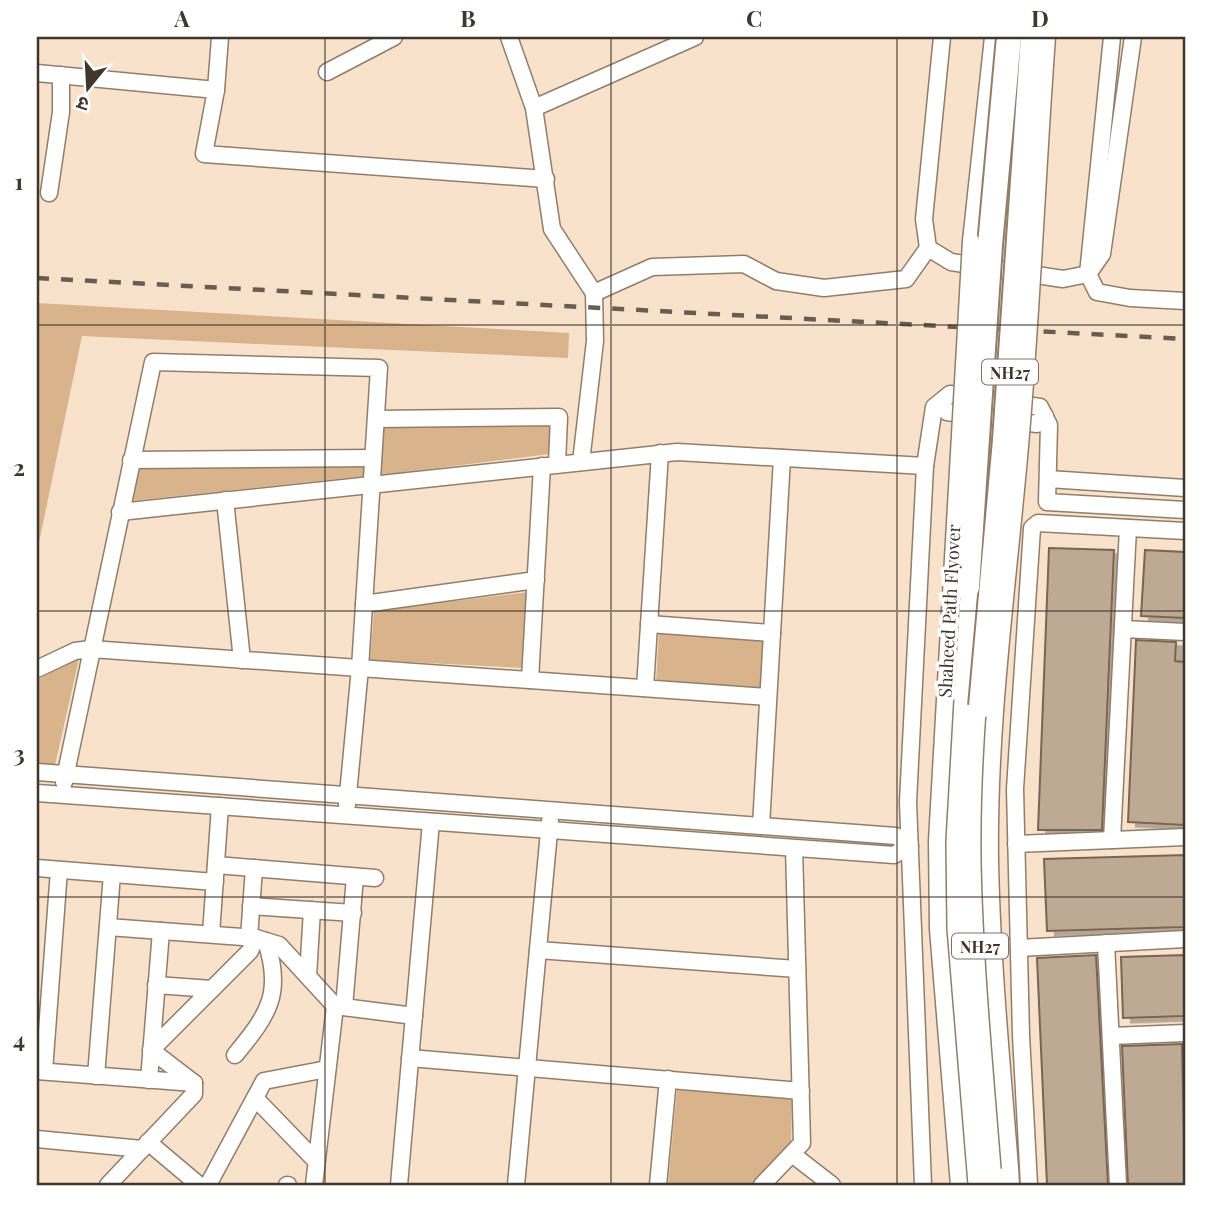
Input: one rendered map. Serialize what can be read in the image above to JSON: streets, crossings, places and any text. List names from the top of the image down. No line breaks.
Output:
{"streets":{"highway":["NH27","Shaheed Path Flyover"]},"north":"bottom","grid":{"columns":["A","B","C","D"],"rows":["1","2","3","4"]}}
